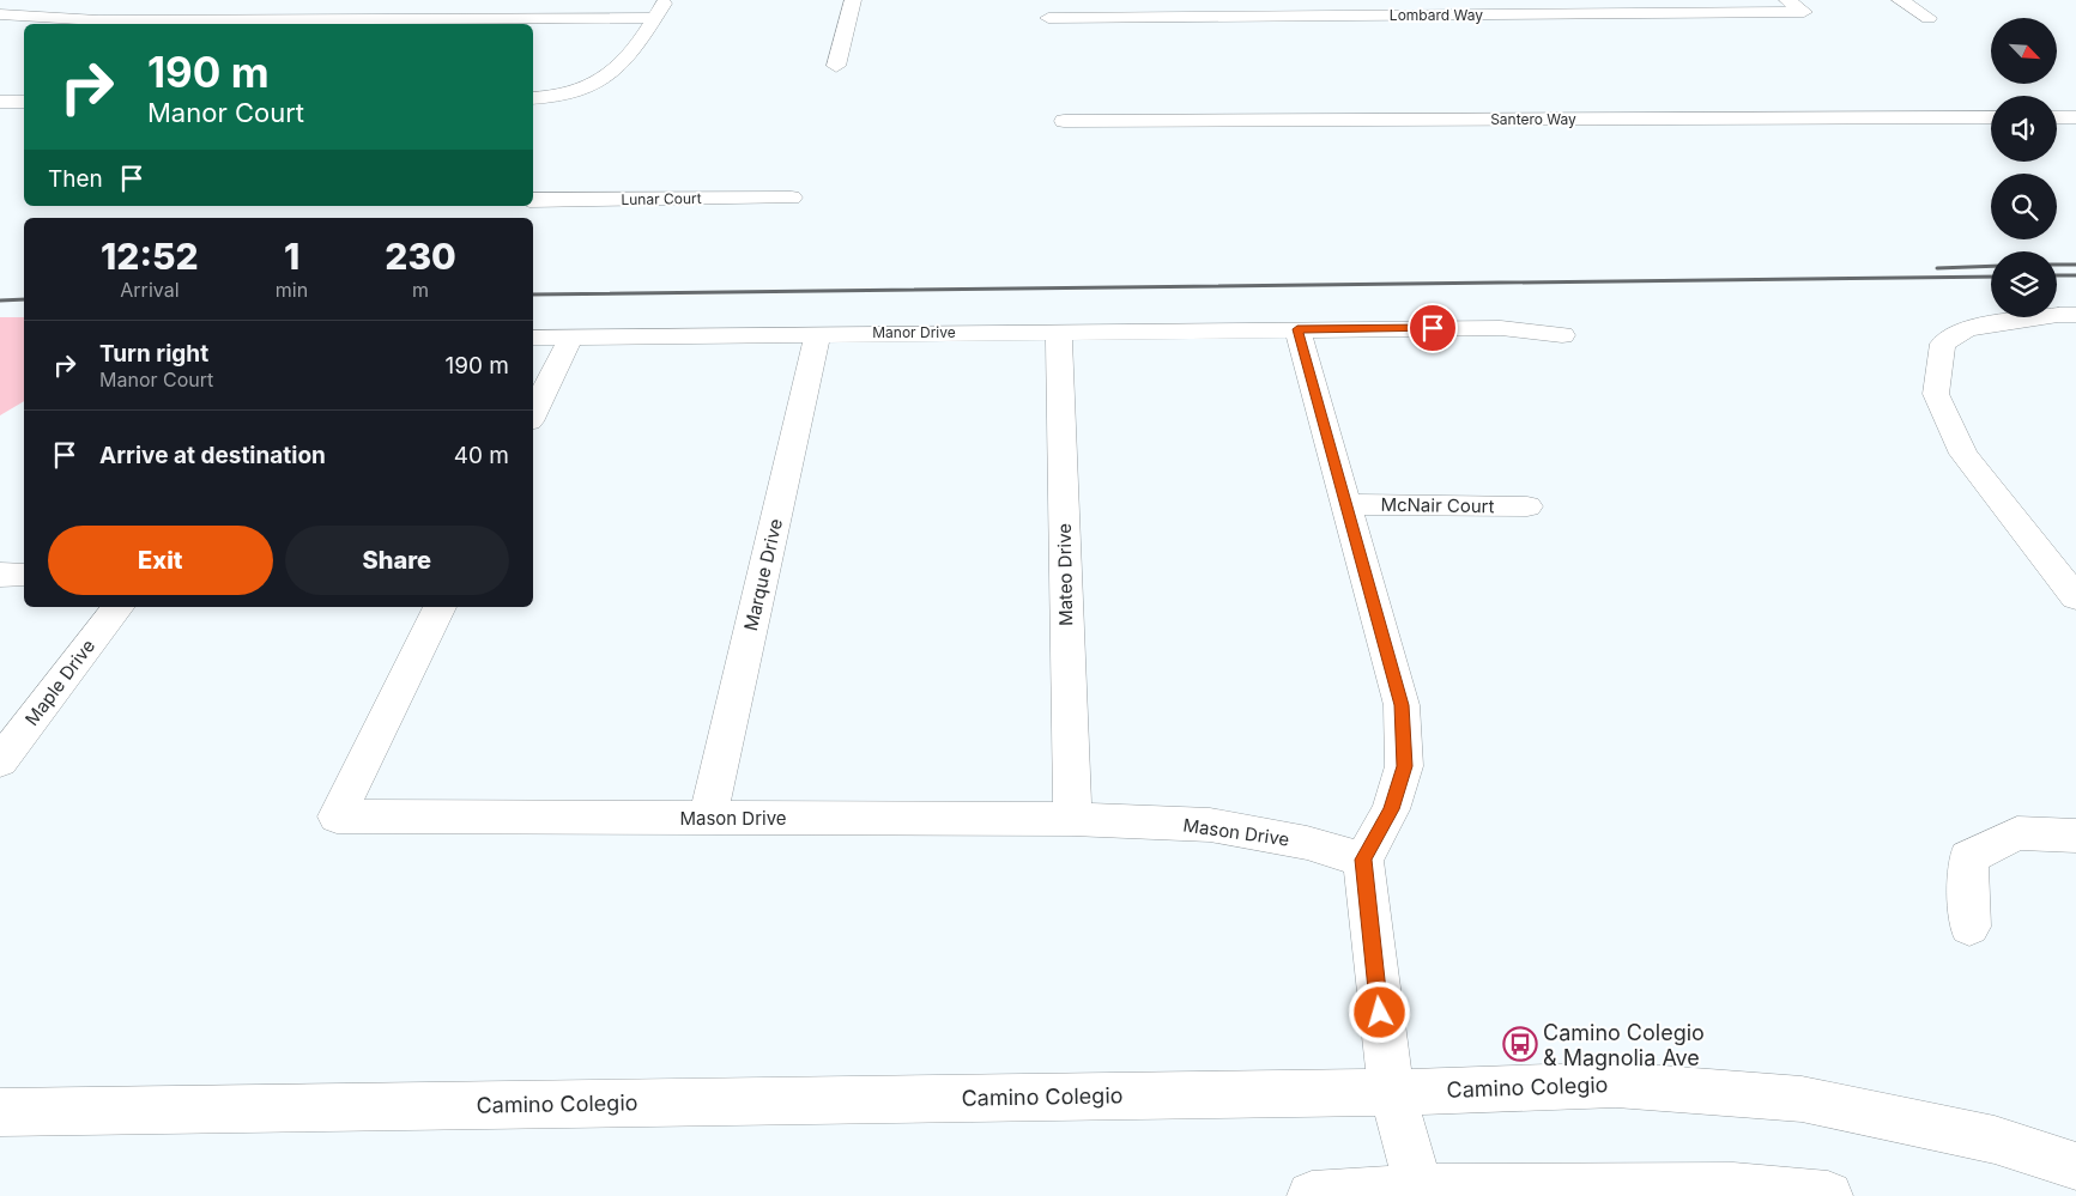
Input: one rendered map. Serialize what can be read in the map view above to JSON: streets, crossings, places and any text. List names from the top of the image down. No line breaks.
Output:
{"streets":{"street":["Lombard Way","Santero Way","Lunar Court","Manor Drive","McNair Court","Marque Drive","Mateo Drive","Maple Drive","Mason Drive","Camino Colegio"]},"crossings":[["Manor Drive","Marque Drive"],["Manor Drive","Mateo Drive"],["Marque Drive","Mason Drive"],["Mateo Drive","Mason Drive"]],"places":{"bus stop":["Camino Colegio & Magnolia Ave"]},"north":"bottom right","page":{"turn":["190 m","Manor Court"],"then":"Then","eta":["12:52","Arrival","1","min","230","m"],"list":[{"name":"Turn right","note":"Manor Court","value":"190 m"},{"name":"Arrive at destination","value":"40 m"}],"buttons":["Exit","Share"]}}
